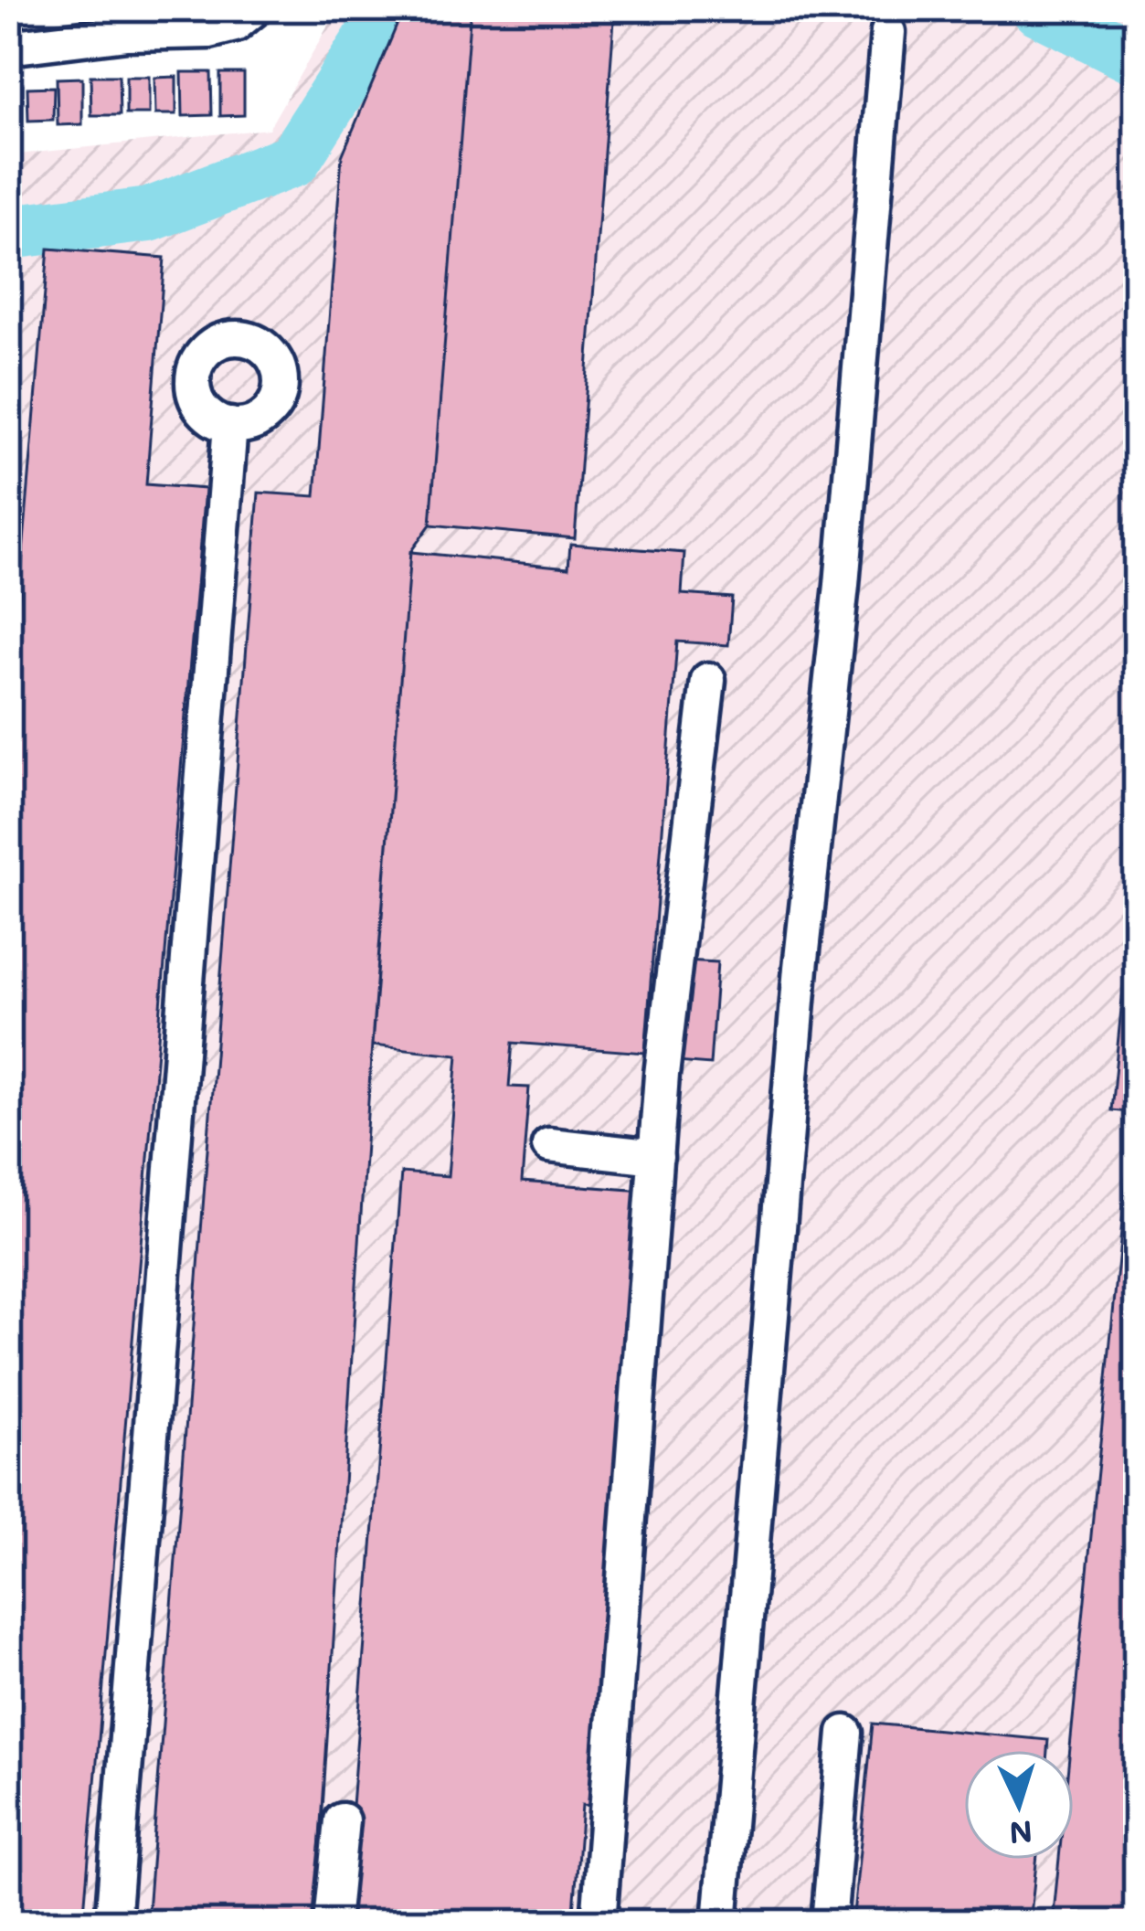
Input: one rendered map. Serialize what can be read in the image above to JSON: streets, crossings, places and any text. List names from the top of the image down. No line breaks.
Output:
{"north":"bottom"}
